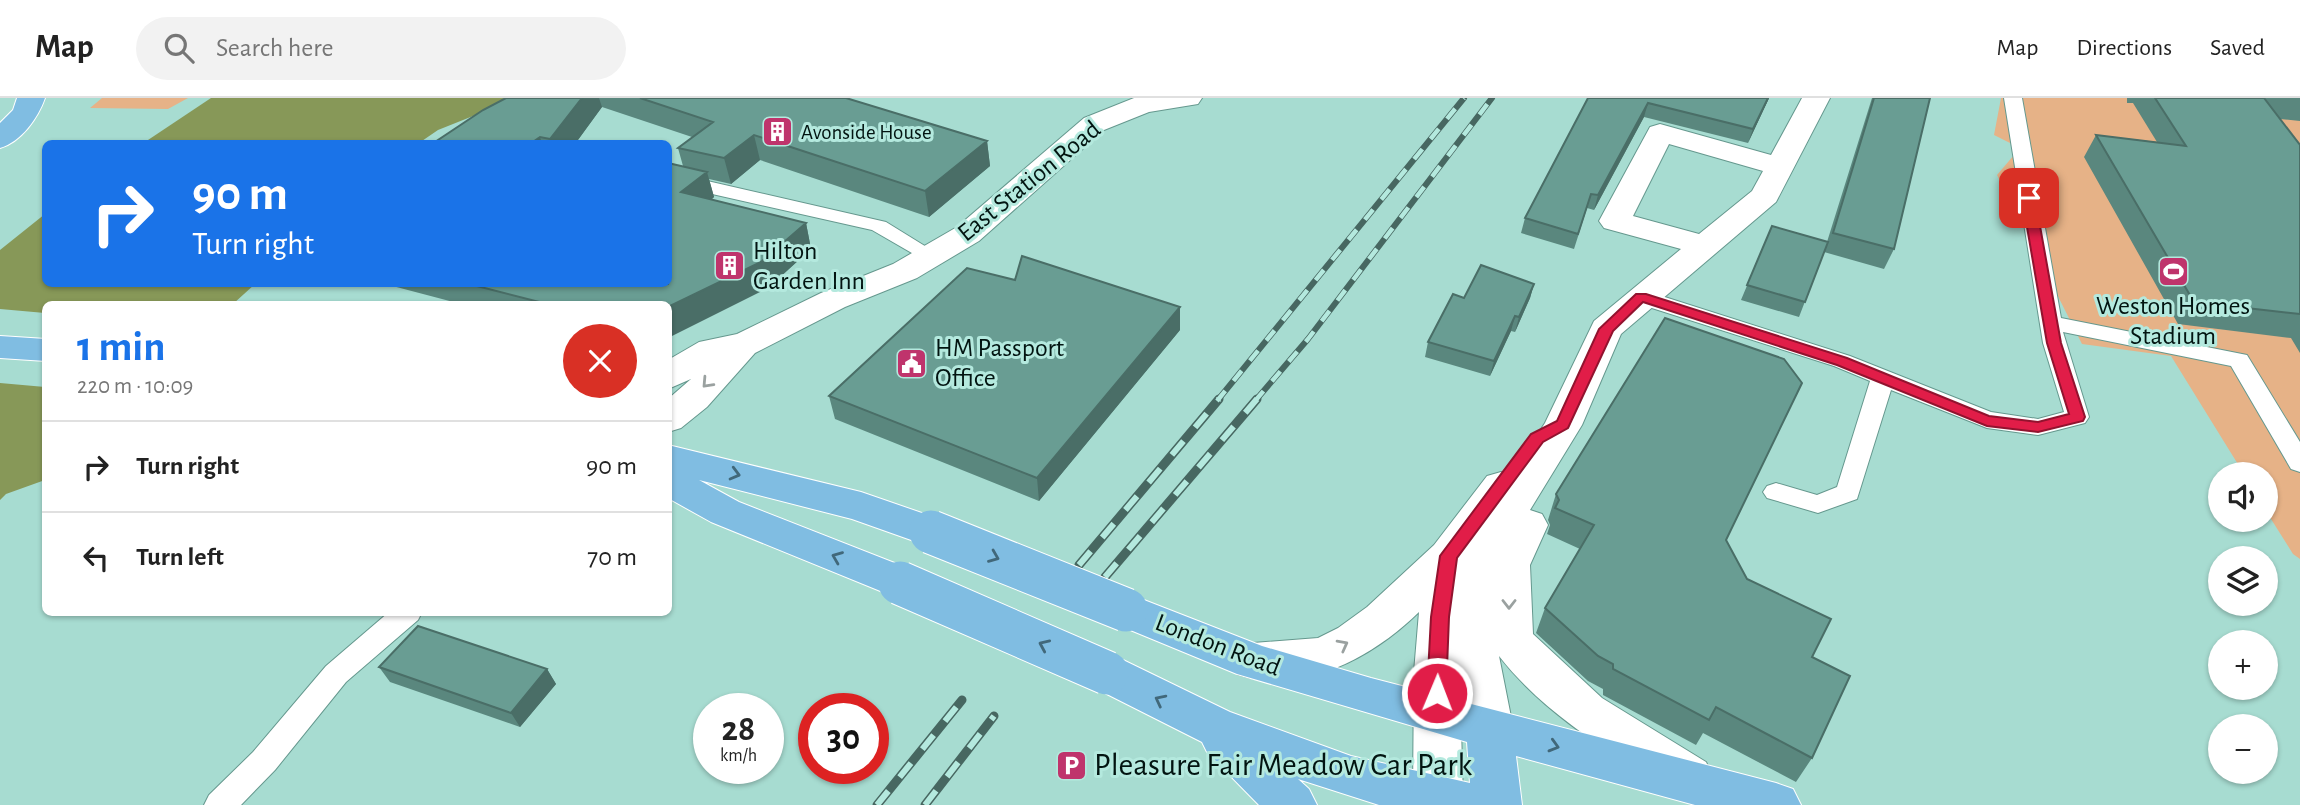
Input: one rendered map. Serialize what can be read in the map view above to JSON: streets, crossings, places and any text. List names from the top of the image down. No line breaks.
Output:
{"streets":{"main road":["London Road"],"street":["East Station Road"]},"places":{"building":["Avonside House","Hilton Garden Inn"],"sports":["Weston Homes Stadium"],"public building":["HM Passport Office"],"parking":["Pleasure Fair Meadow Car Park"]},"page":{"header":"Map","search":"Search here","nav":["Map","Directions","Saved"],"turn":["90 m","Turn right"],"heading":["1 min","220 m · 10:09"],"list":[{"name":"Turn right","value":"90 m"},{"name":"Turn left","value":"70 m"}],"map_buttons":["+","−"],"speed":"28 km/h","limit":"30"}}
